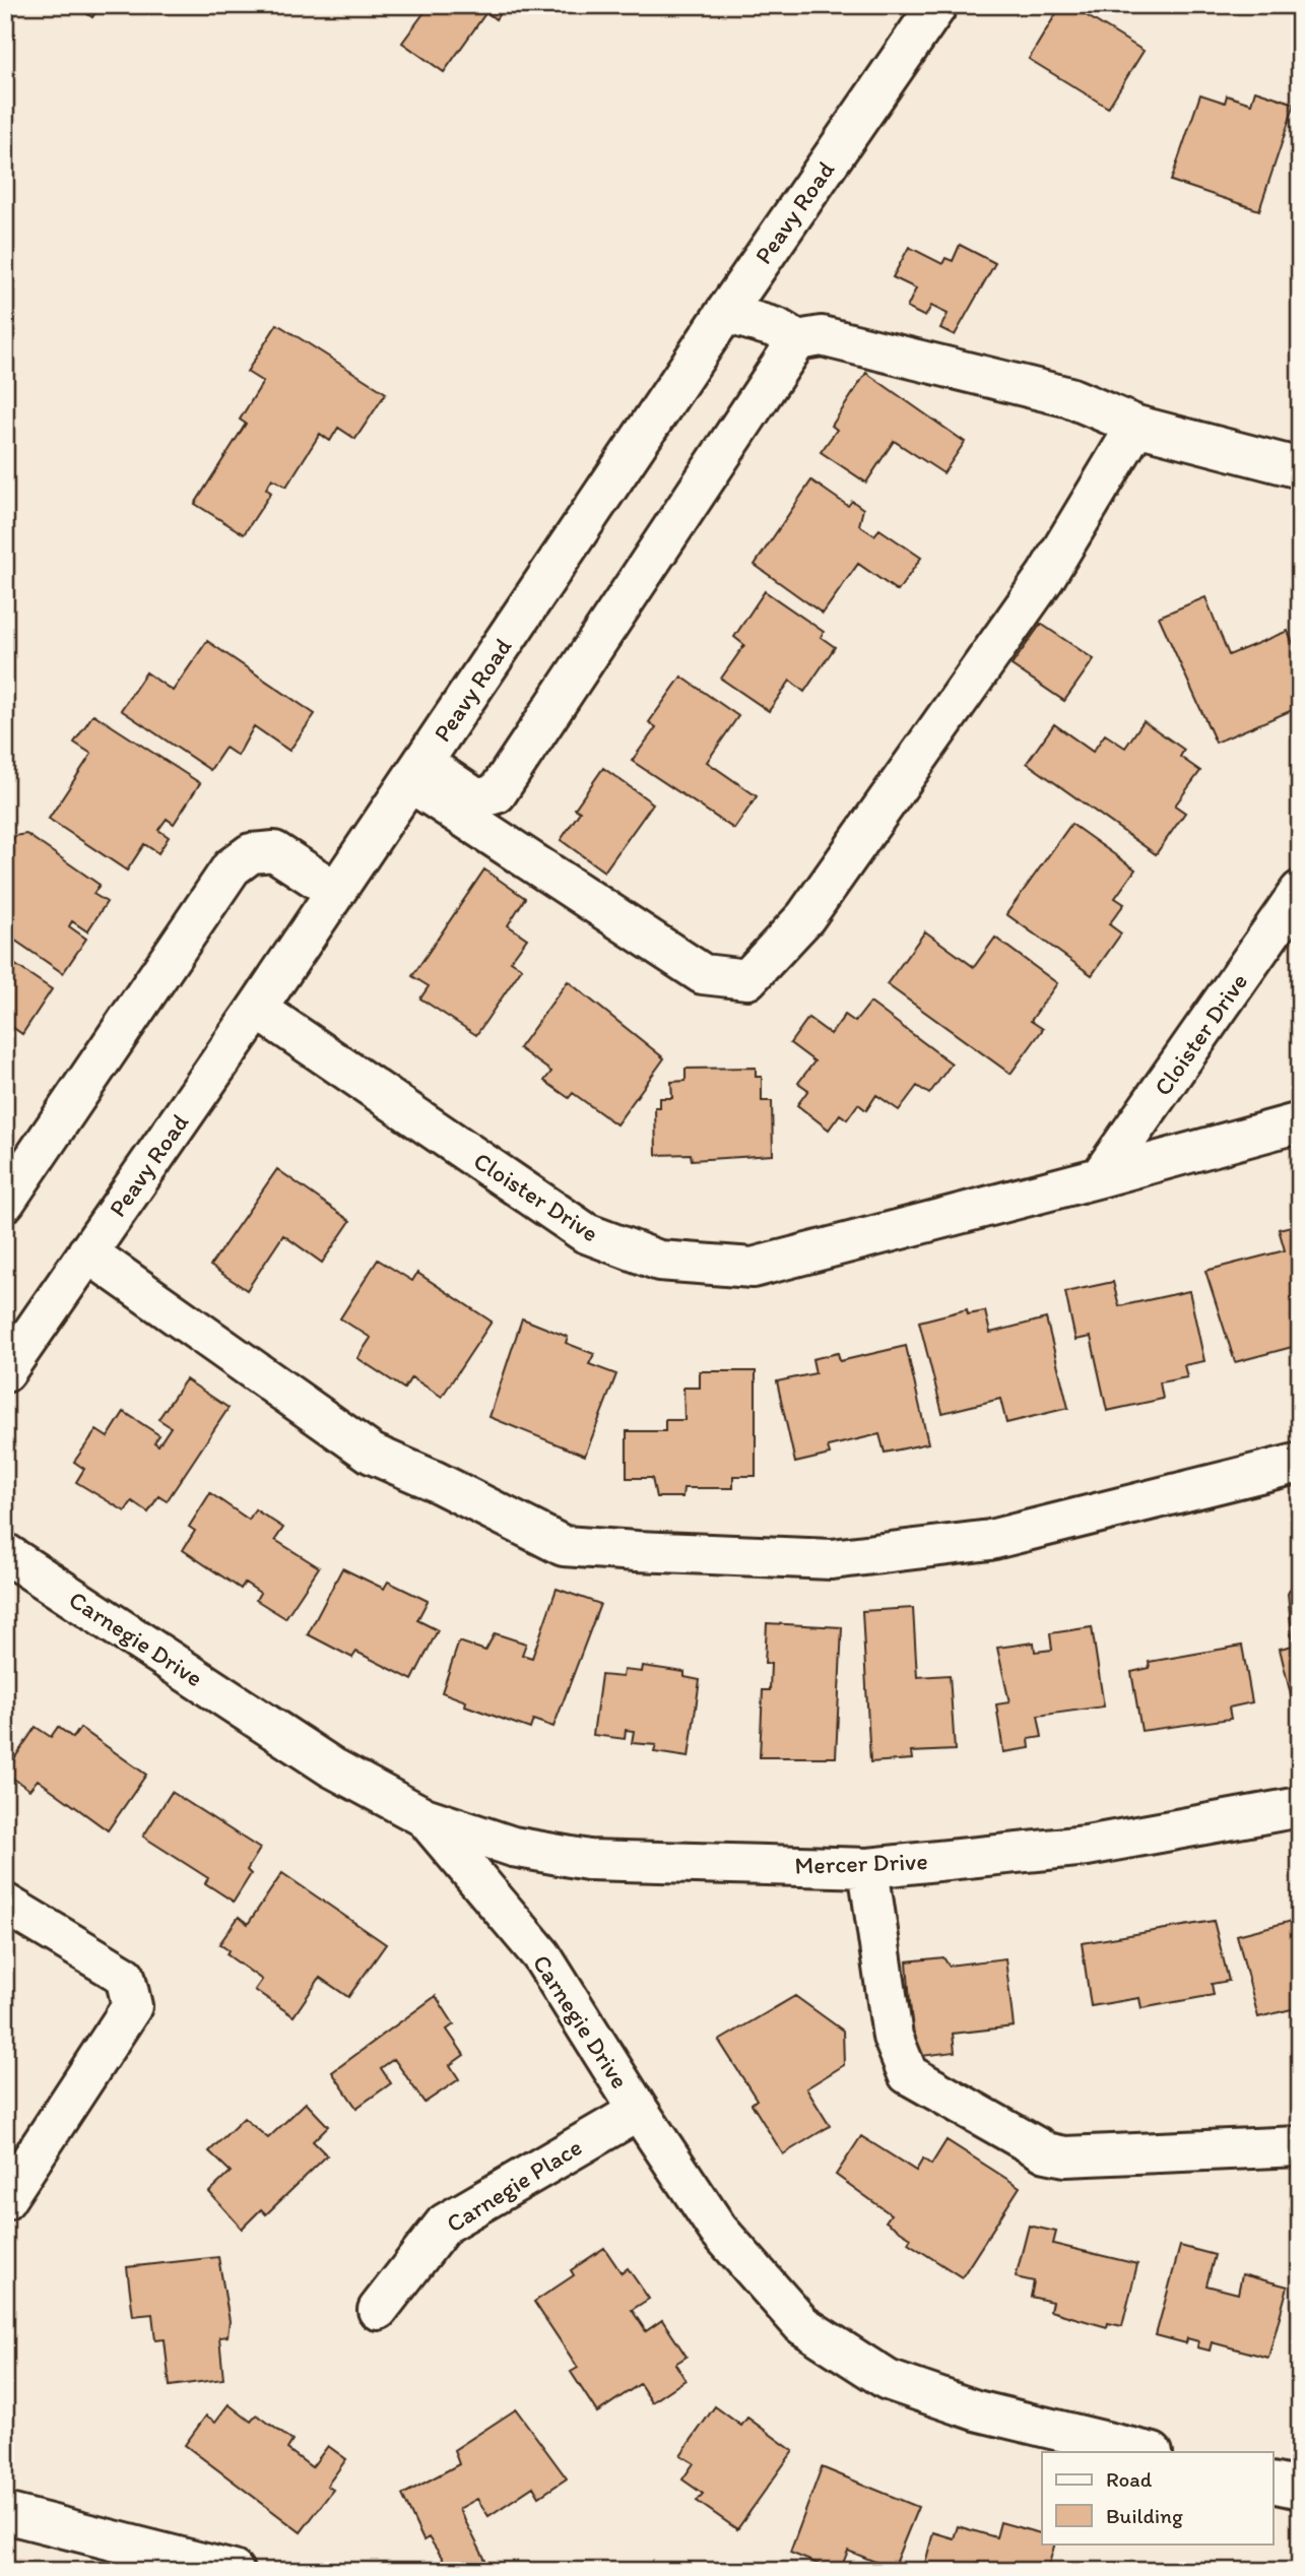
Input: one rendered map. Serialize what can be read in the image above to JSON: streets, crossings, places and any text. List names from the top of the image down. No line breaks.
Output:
{"streets":{"street":["Peavy Road","Cloister Drive","Carnegie Drive","Mercer Drive","Carnegie Place"]},"crossings":[["Peavy Road","Cloister Drive"],["Carnegie Drive","Mercer Drive"],["Carnegie Drive","Carnegie Place"]],"legend":["Road","Building"]}
